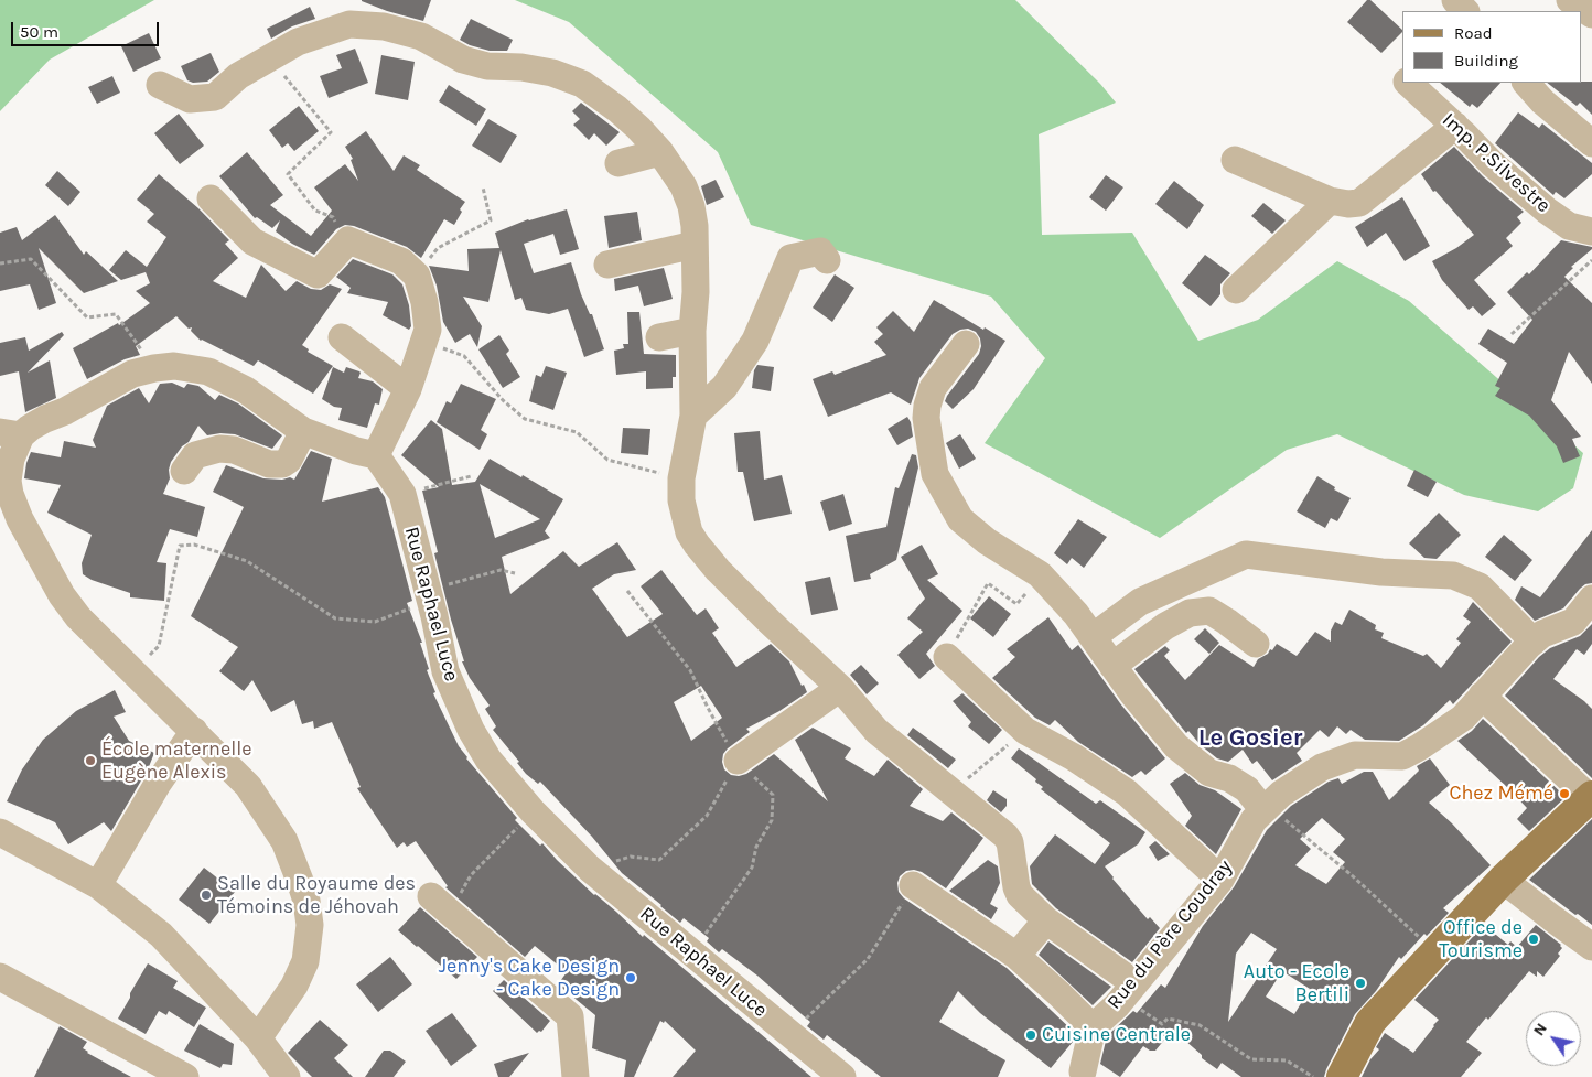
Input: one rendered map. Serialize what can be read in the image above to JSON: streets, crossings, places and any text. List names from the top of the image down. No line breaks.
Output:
{"streets":{"street":["Imp. P.Silvestre","Rue Raphael Luce","Rue du Père Coudray"]},"districts":["Le Gosier"],"places":["École maternelle Eugène Alexis","Chez Mémé","Salle du Royaume des Témoins de Jéhovah","Office de Tourisme","Jenny's Cake Design - Cake Design","Auto - Ecole Bertili","Cuisine Centrale"],"legend":["Road","Building"],"scale_bar":"50 m","north":"top left"}
